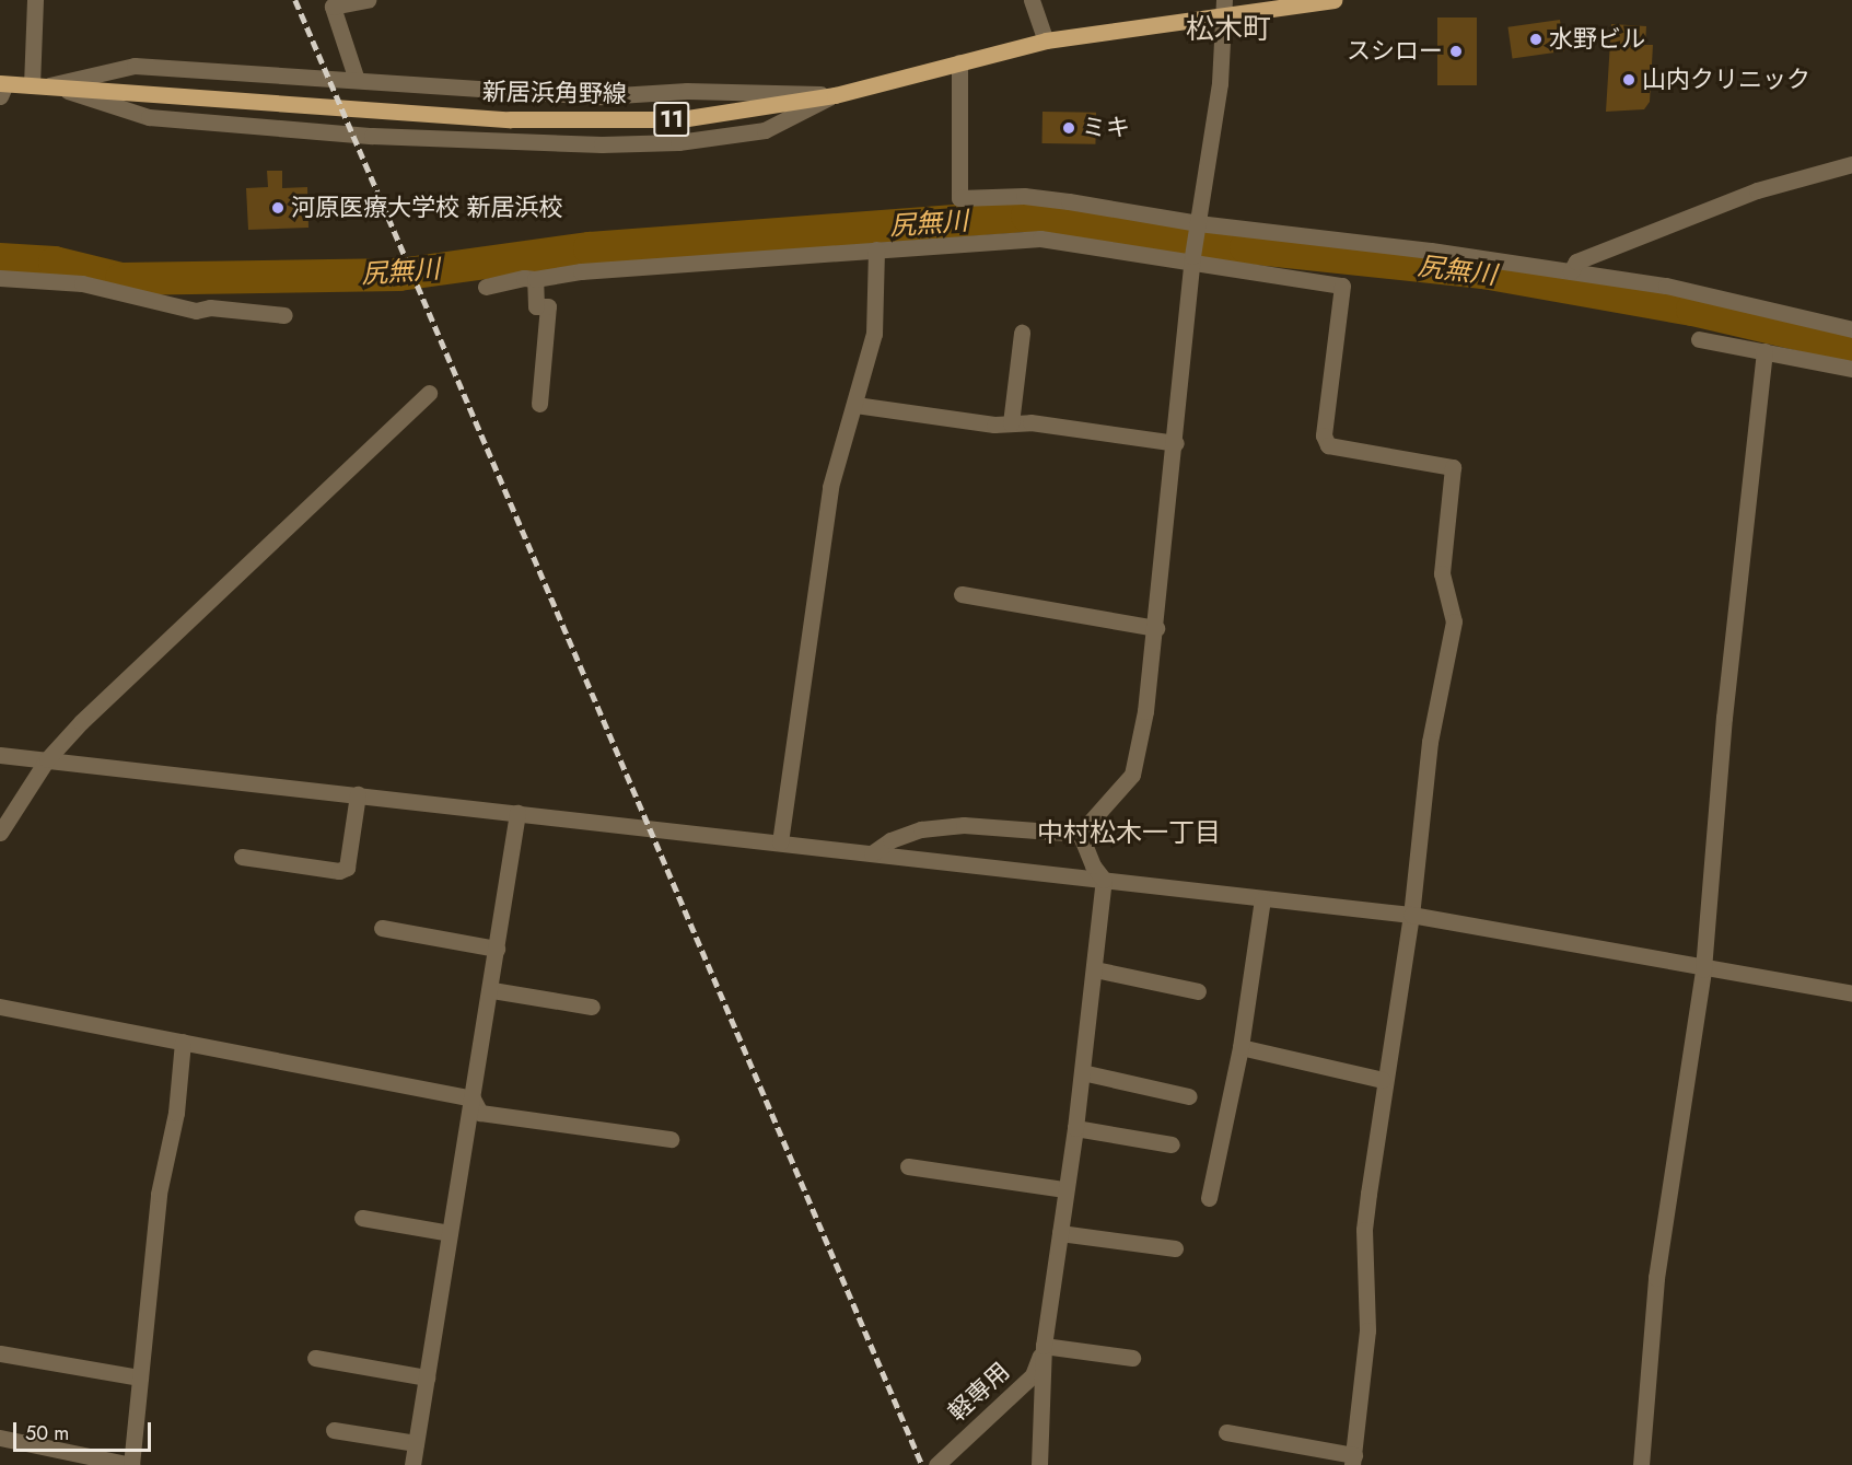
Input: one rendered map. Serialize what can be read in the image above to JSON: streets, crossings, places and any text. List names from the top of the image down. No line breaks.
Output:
{"streets":{"main road":["新居浜角野線","11"],"street":["軽専用"]},"districts":["松木町","中村松木一丁目"],"water":["尻無川"],"places":["水野ビル","スシロー","山内クリニック","ミキ","河原医療大学校 新居浜校"],"scale_bar":"50 m"}
